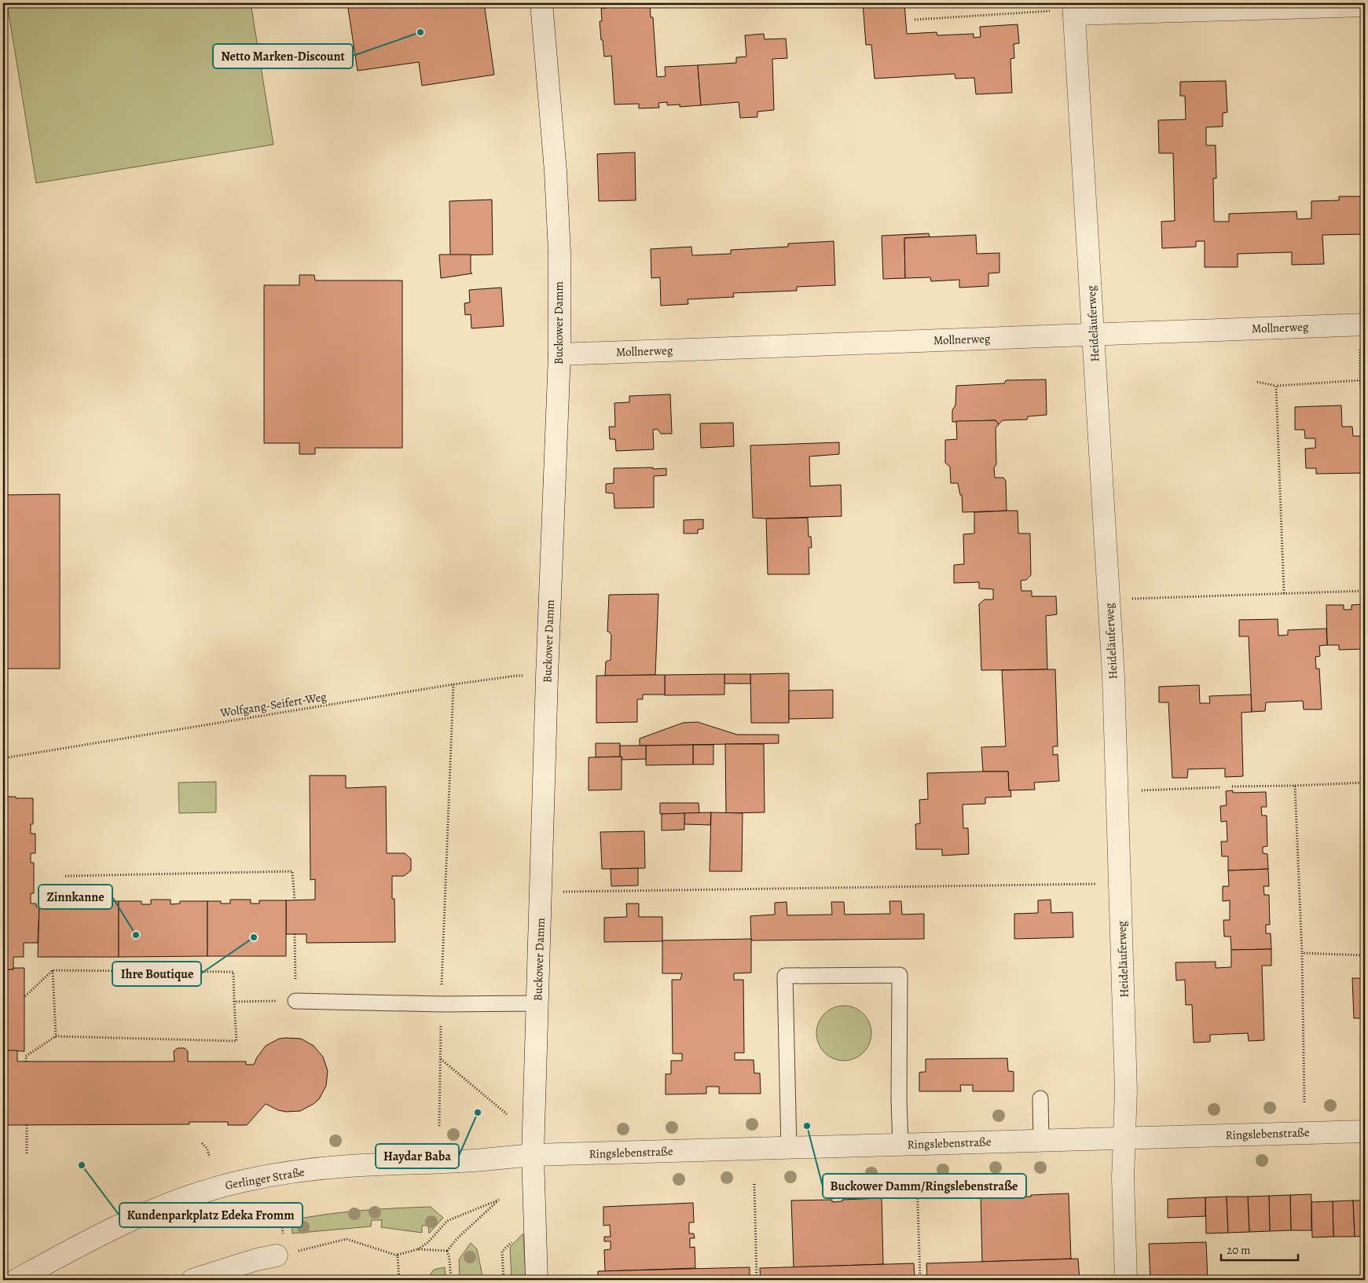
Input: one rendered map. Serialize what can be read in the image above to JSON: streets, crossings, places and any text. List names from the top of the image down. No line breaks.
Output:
{"streets":{"street":["Buckower Damm","Heideläuferweg","Mollnerweg","Ringslebenstraße","Gerlinger Straße"],"path":["Wolfgang-Seifert-Weg"]},"crossings":[["Buckower Damm","Mollnerweg"],["Buckower Damm","Wolfgang-Seifert-Weg"],["Buckower Damm","Ringslebenstraße"],["Buckower Damm","Gerlinger Straße"],["Heideläuferweg","Mollnerweg"],["Heideläuferweg","Ringslebenstraße"],["Ringslebenstraße","Gerlinger Straße"]],"places":["Netto Marken-Discount","Zinnkanne","Ihre Boutique","Haydar Baba","Buckower Damm/Ringslebenstraße","Kundenparkplatz Edeka Fromm"],"scale_bar":"20 m"}
